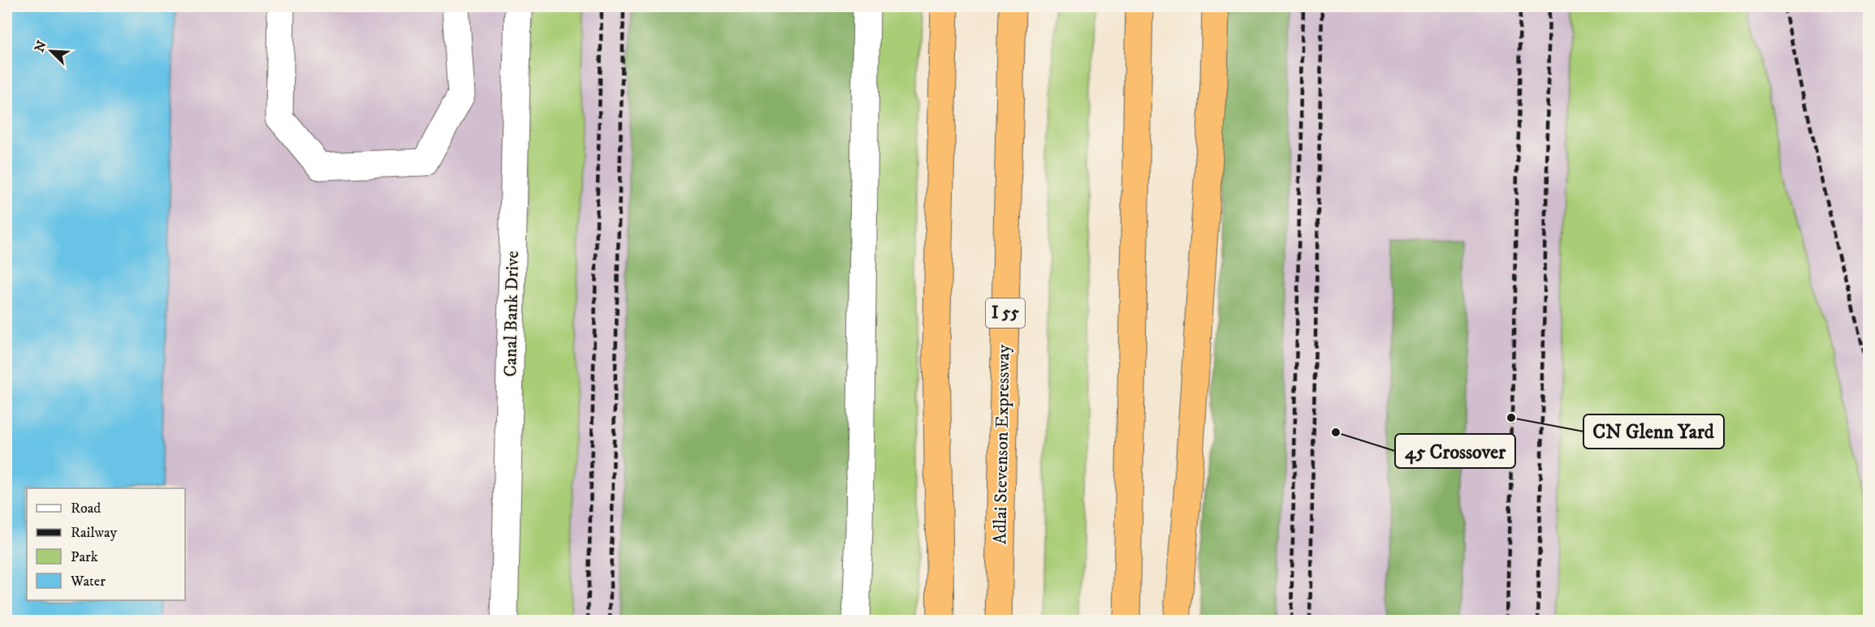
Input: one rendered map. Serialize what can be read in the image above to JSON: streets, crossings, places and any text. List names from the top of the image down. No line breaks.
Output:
{"streets":{"highway":["I 55","Adlai Stevenson Expressway"],"lane":["Canal Bank Drive"]},"places":["CN Glenn Yard","45 Crossover"],"legend":["Road","Railway","Park","Water"],"north":"top left"}
